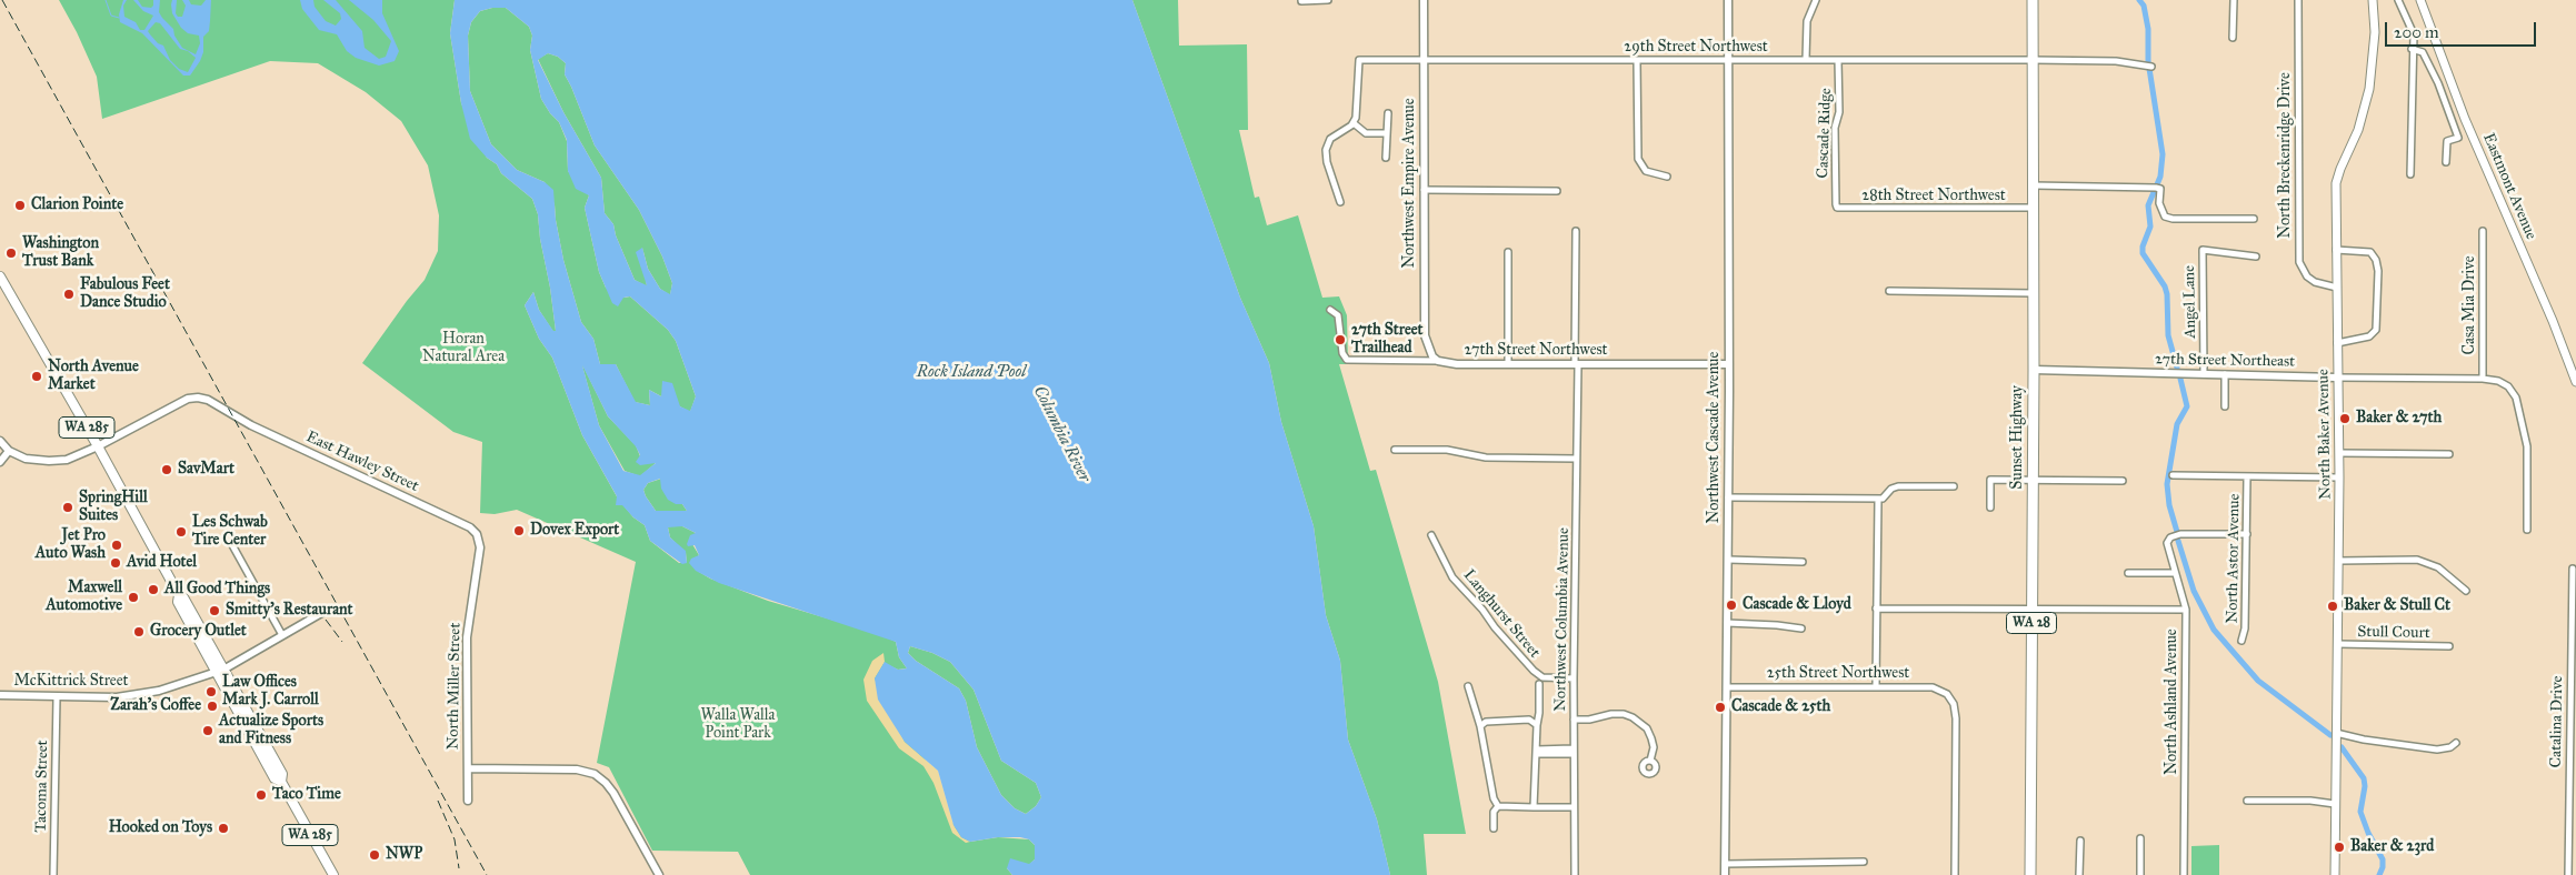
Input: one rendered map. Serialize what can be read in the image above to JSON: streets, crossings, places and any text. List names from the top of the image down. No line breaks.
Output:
{"streets":{"highway":["Sunset Highway","WA 28"],"main road":["Eastmont Avenue","WA 285","North Baker Avenue"],"street":["29th Street Northwest","Cascade Ridge","North Breckenridge Drive","Northwest Empire Avenue","28th Street Northwest","Angel Lane","Casa Mia Drive","27th Street Northwest","27th Street Northeast","Northwest Cascade Avenue","East Hawley Street","North Astor Avenue","Langhurst Street","Northwest Columbia Avenue","Stull Court","25th Street Northwest","McKittrick Street","North Miller Street","North Ashland Avenue","Catalina Drive","Tacoma Street"]},"crossings":[["29th Street Northwest","Cascade Ridge"],["29th Street Northwest","Northwest Empire Avenue"],["29th Street Northwest","Northwest Cascade Avenue"],["29th Street Northwest","Sunset Highway"],["Cascade Ridge","28th Street Northwest"],["North Breckenridge Drive","North Baker Avenue"],["Northwest Empire Avenue","27th Street Northwest"],["28th Street Northwest","Sunset Highway"],["Angel Lane","27th Street Northeast"],["Casa Mia Drive","27th Street Northeast"],["27th Street Northwest","Northwest Cascade Avenue"],["27th Street Northwest","Northwest Columbia Avenue"],["27th Street Northeast","North Baker Avenue"],["27th Street Northeast","Sunset Highway"],["WA 285","East Hawley Street"],["WA 285","McKittrick Street"],["North Baker Avenue","Stull Court"],["Northwest Cascade Avenue","25th Street Northwest"],["East Hawley Street","North Miller Street"],["North Astor Avenue","North Ashland Avenue"],["Langhurst Street","Northwest Columbia Avenue"],["McKittrick Street","Tacoma Street"]],"water":["Rock Island Pool","Columbia River"],"parks":["Horan Natural Area","Walla Walla Point Park"],"places":["Clarion Pointe","Washington Trust Bank","Fabulous Feet Dance Studio","27th Street Trailhead","North Avenue Market","Baker & 27th","SavMart","SpringHill Suites","Dovex Export","Les Schwab Tire Center","Jet Pro Auto Wash","Avid Hotel","All Good Things","Maxwell Automotive","Cascade & Lloyd","Baker & Stull Ct","Smitty's Restaurant","Grocery Outlet","Law Offices Mark J. Carroll","Zarah's Coffee","Cascade & 25th","Actualize Sports and Fitness","Taco Time","Hooked on Toys","Baker & 23rd","NWP"],"scale_bar":"200 m"}
